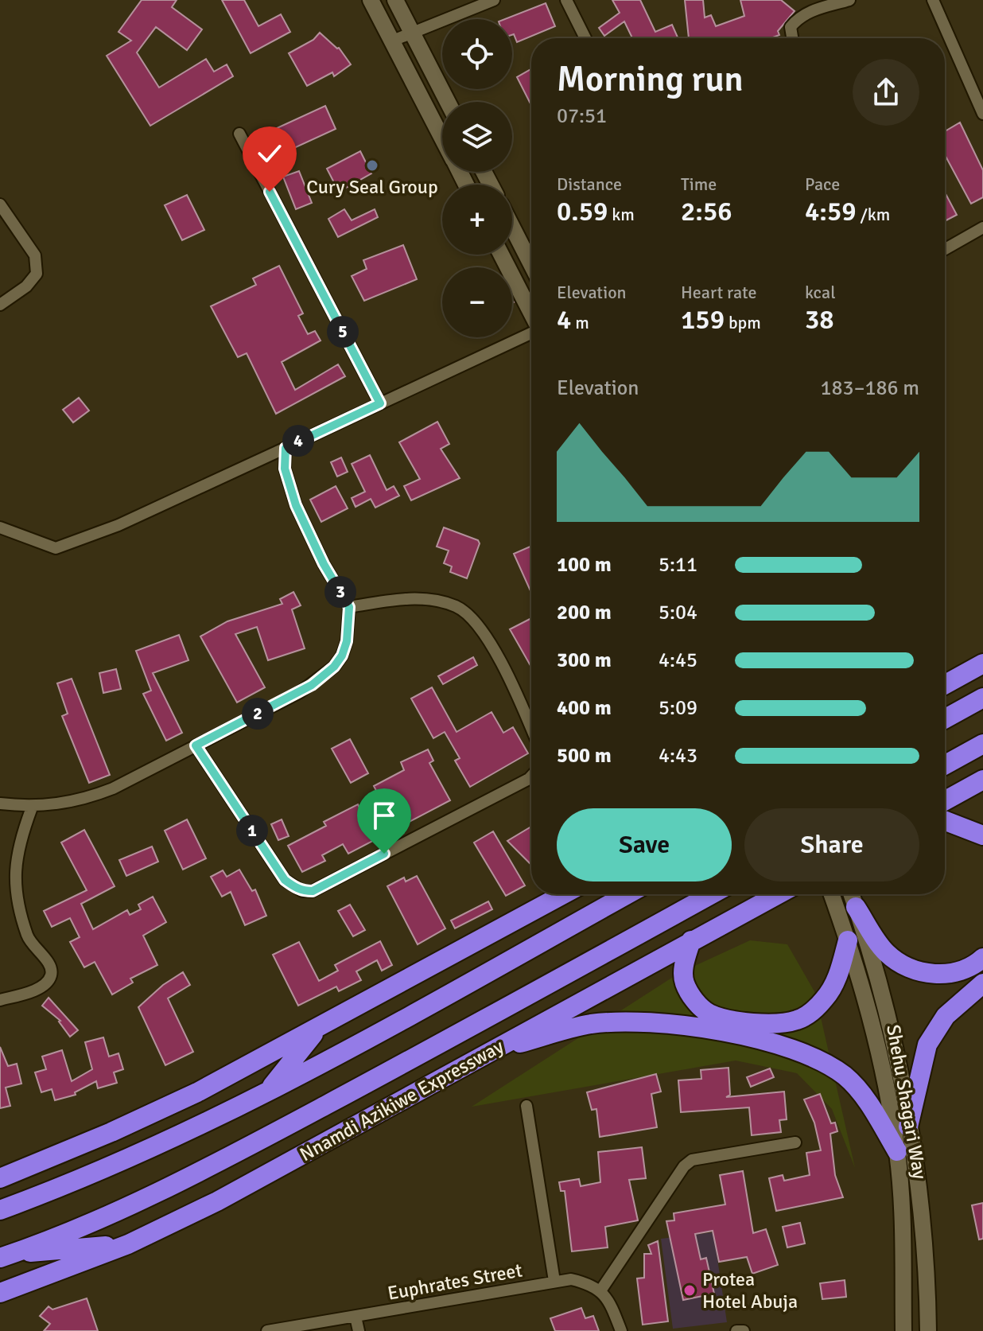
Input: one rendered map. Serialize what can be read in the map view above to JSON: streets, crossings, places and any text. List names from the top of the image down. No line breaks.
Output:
{"streets":{"highway":["Nnamdi Azikiwe Expressway"],"main road":["Shehu Shagari Way"],"street":["Euphrates Street"]},"places":["Cury Seal Group","Protea Hotel Abuja"],"page":{"map_buttons":["+","−"],"heading":["Morning run","07:51"],"stats":[["Distance","0.59 km"],["Time","2:56"],["Pace","4:59 /km"],["Elevation","4 m"],["Heart rate","159 bpm"],["kcal","38"]],"pins":["5","4","3","2","1"],"chart":["Elevation","183–186 m"],"list":[{"name":"100 m","note":"5:11"},{"name":"200 m","note":"5:04"},{"name":"300 m","note":"4:45"},{"name":"400 m","note":"5:09"},{"name":"500 m","note":"4:43"}],"buttons":["Save","Share"]}}
